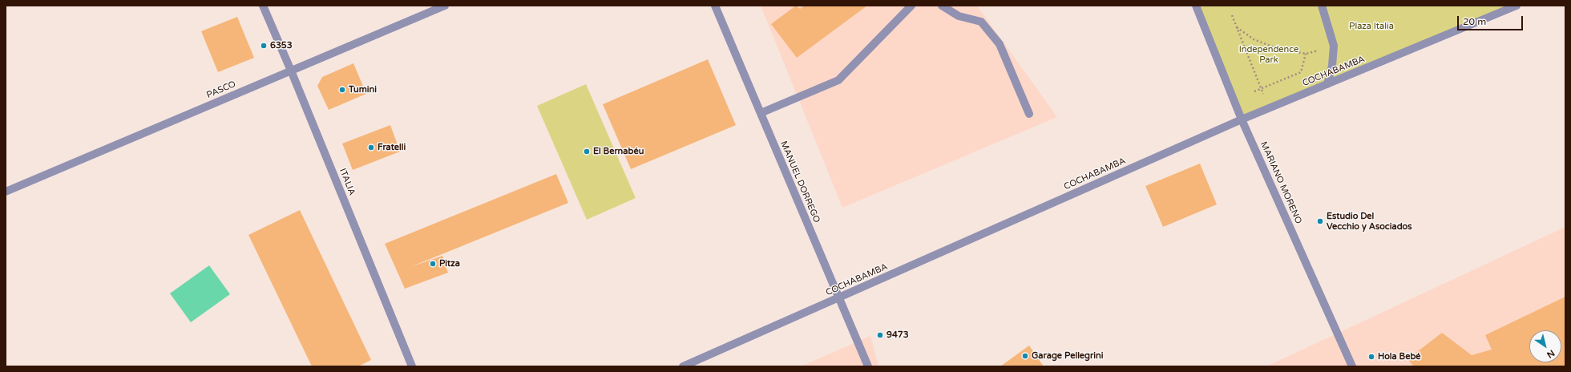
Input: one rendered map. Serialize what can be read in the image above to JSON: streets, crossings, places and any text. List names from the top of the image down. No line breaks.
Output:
{"streets":{"street":["COCHABAMBA","PASCO","ITALIA","MANUEL DORREGO","MARIANO MORENO"]},"crossings":[["COCHABAMBA","MANUEL DORREGO"],["COCHABAMBA","MARIANO MORENO"],["PASCO","ITALIA"]],"parks":["Plaza Italia","Independence Park"],"places":["6353","Tumini","Fratelli","El Bernabéu","Estudio Del Vecchio y Asociados","Pitza","9473","Garage Pellegrini","Hola Bebé"],"scale_bar":"20 m","north":"bottom right"}
